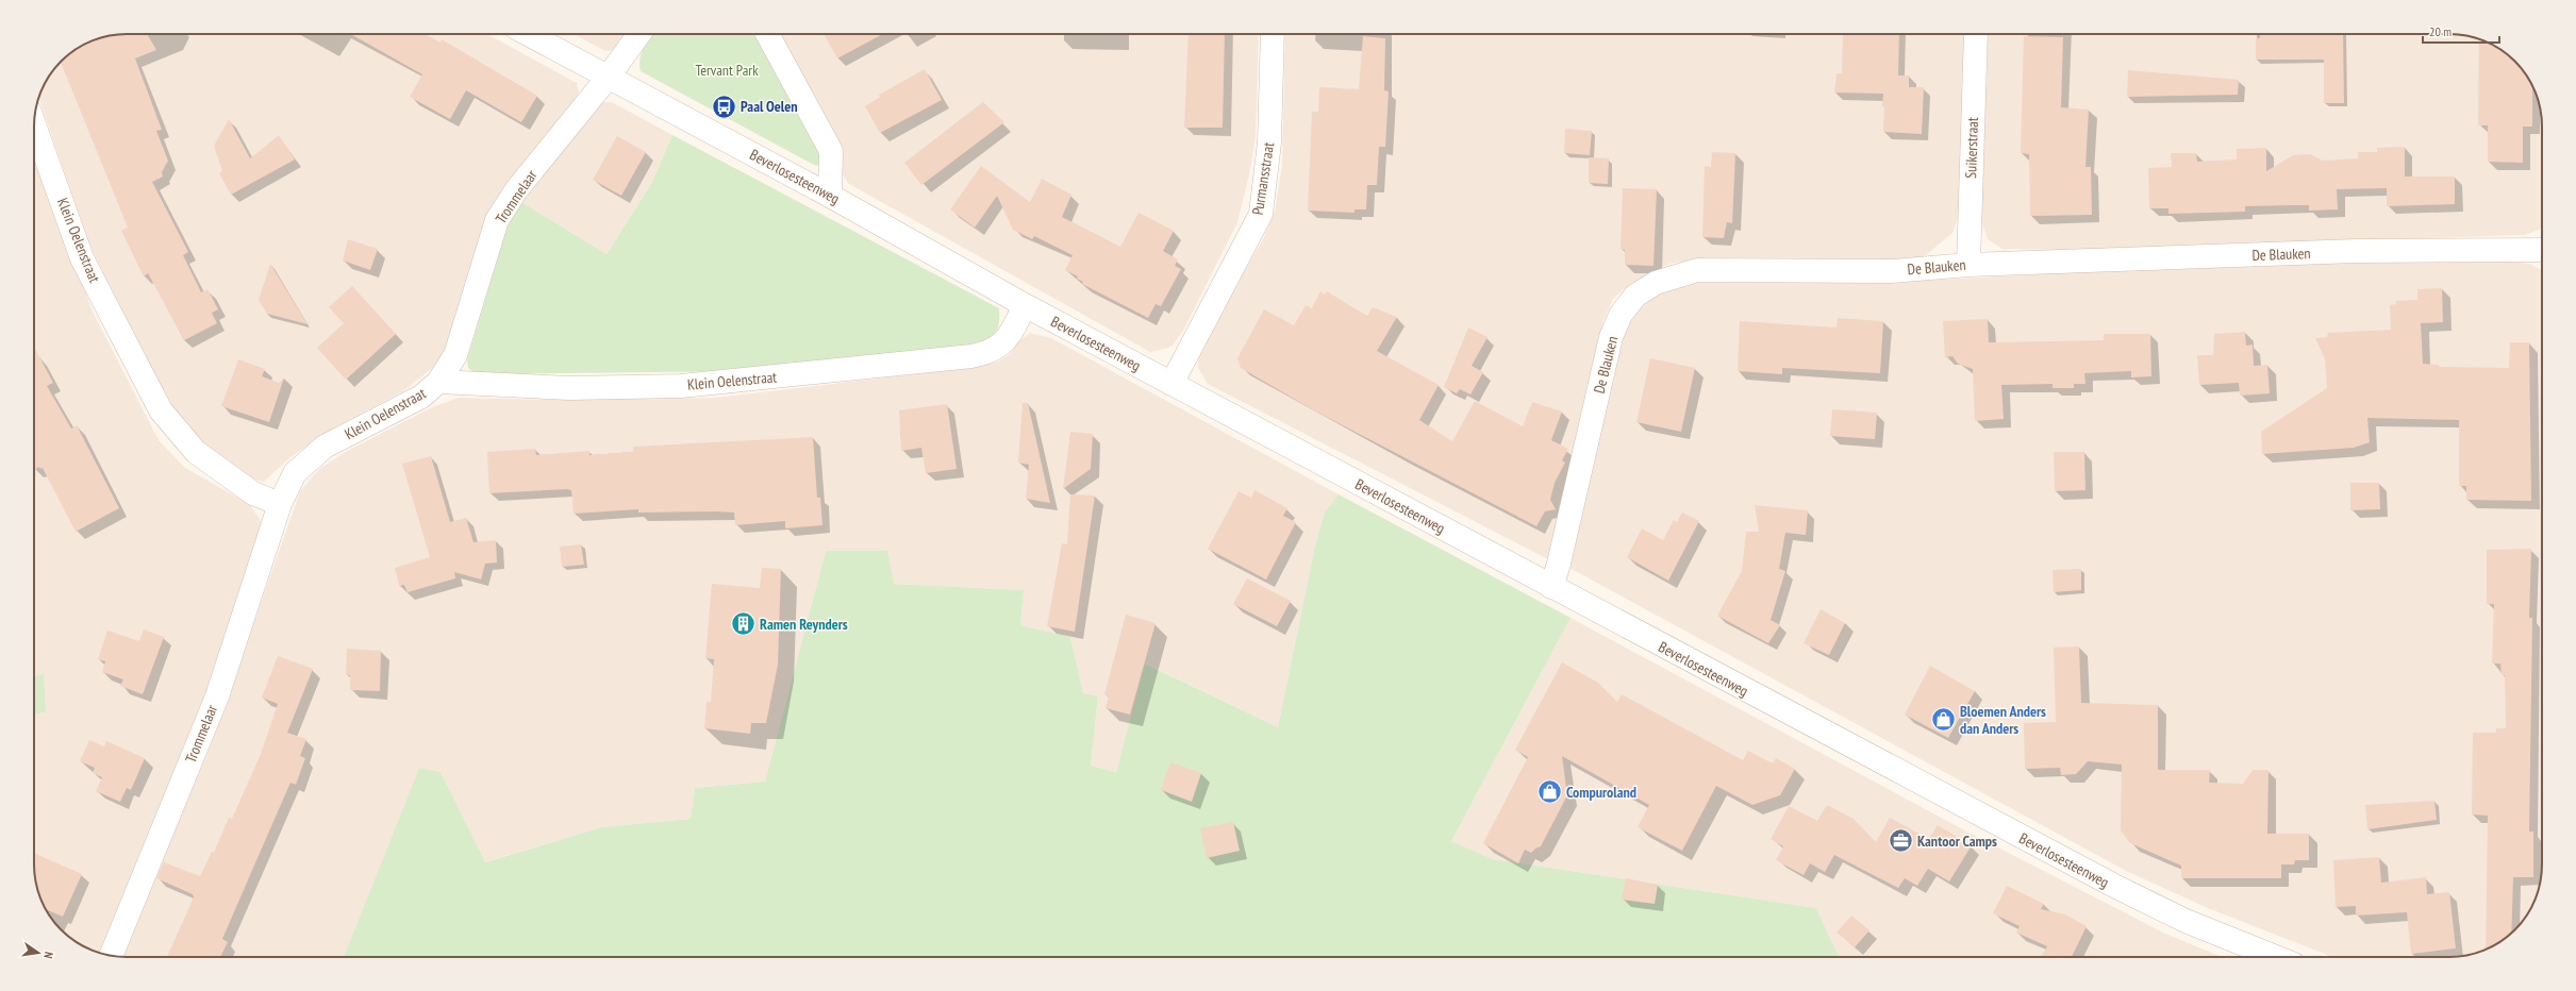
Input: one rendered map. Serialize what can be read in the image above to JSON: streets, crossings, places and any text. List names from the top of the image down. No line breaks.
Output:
{"streets":{"street":["Suikerstraat","Beverlosesteenweg","Purmansstraat","Trommelaar","Klein Oelenstraat","De Blauken"]},"crossings":[["Suikerstraat","De Blauken"],["Beverlosesteenweg","Purmansstraat"],["Beverlosesteenweg","Trommelaar"],["Beverlosesteenweg","Klein Oelenstraat"],["Beverlosesteenweg","De Blauken"],["Trommelaar","Klein Oelenstraat"]],"parks":["Tervant Park"],"places":{"bus stop":["Paal Oelen"],"building":["Ramen Reynders"],"shop":["Bloemen Anders dan Anders","Compuroland"],"office":["Kantoor Camps"]},"scale_bar":"20 m","north":"right"}
